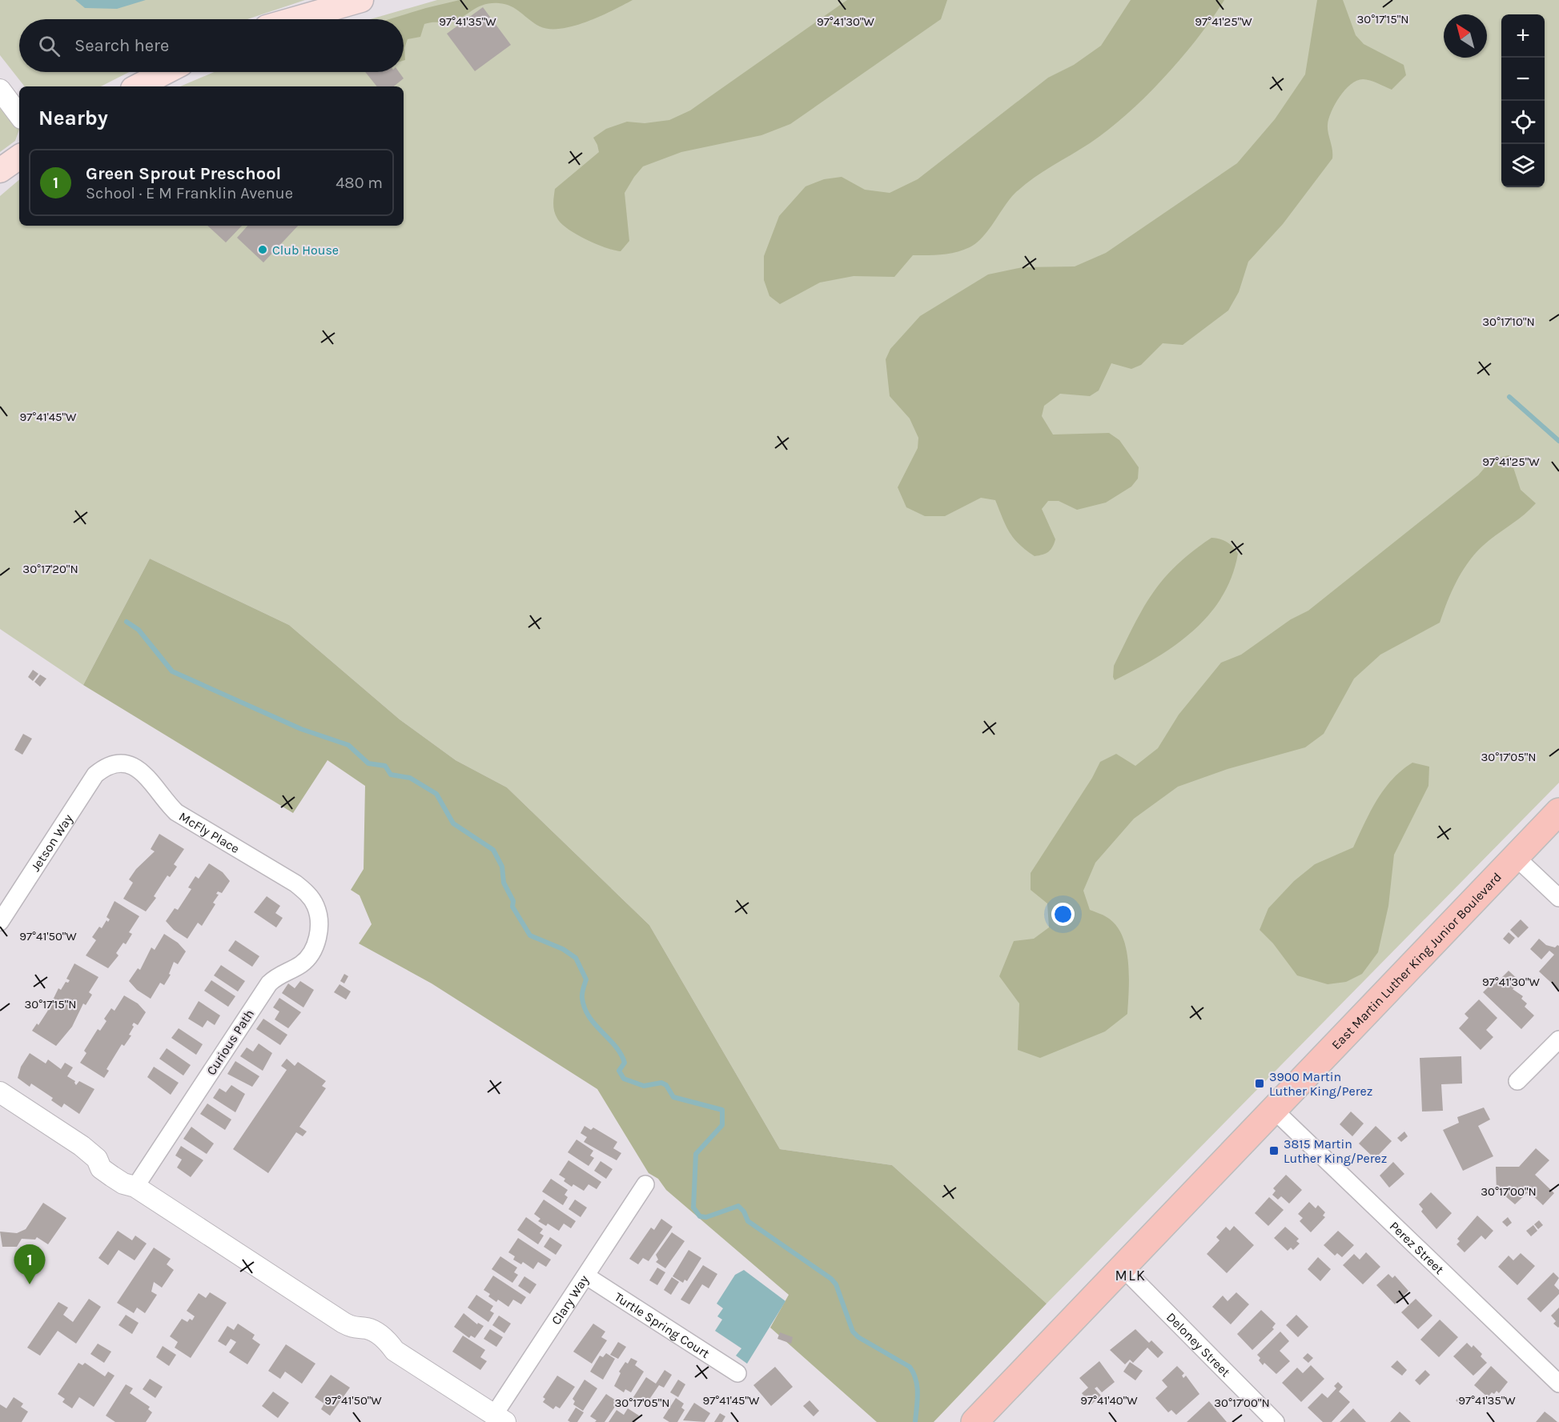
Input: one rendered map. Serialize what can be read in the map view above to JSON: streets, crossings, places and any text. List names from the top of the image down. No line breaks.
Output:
{"streets":{"main road":["East Martin Luther King Junior Boulevard"],"street":["McFly Place","Jetson Way","Curious Path","Perez Street","Clary Way","Turtle Spring Court","Deloney Street"]},"crossings":[["McFly Place","Jetson Way"],["McFly Place","Curious Path"],["East Martin Luther King Junior Boulevard","Perez Street"],["East Martin Luther King Junior Boulevard","Deloney Street"],["Clary Way","Turtle Spring Court"]],"districts":["MLK"],"places":{"other":["Club House"],"transit":["3900 Martin Luther King/Perez","3815 Martin Luther King/Perez"]},"north":"top left","page":{"map_buttons":["+","−"],"search":"Search here","heading":"Nearby","list":[{"mark":"1","name":"Green Sprout Preschool","note":"School · E M Franklin Avenue","value":"480 m"}],"pins":"1"},"coordinates":["30°17'15\"N","97°41'35\"W","97°41'30\"W","97°41'25\"W","30°17'10\"N","97°41'45\"W","30°17'20\"N","30°17'05\"N","97°41'50\"W","30°17'00\"N","97°41'40\"W"]}
